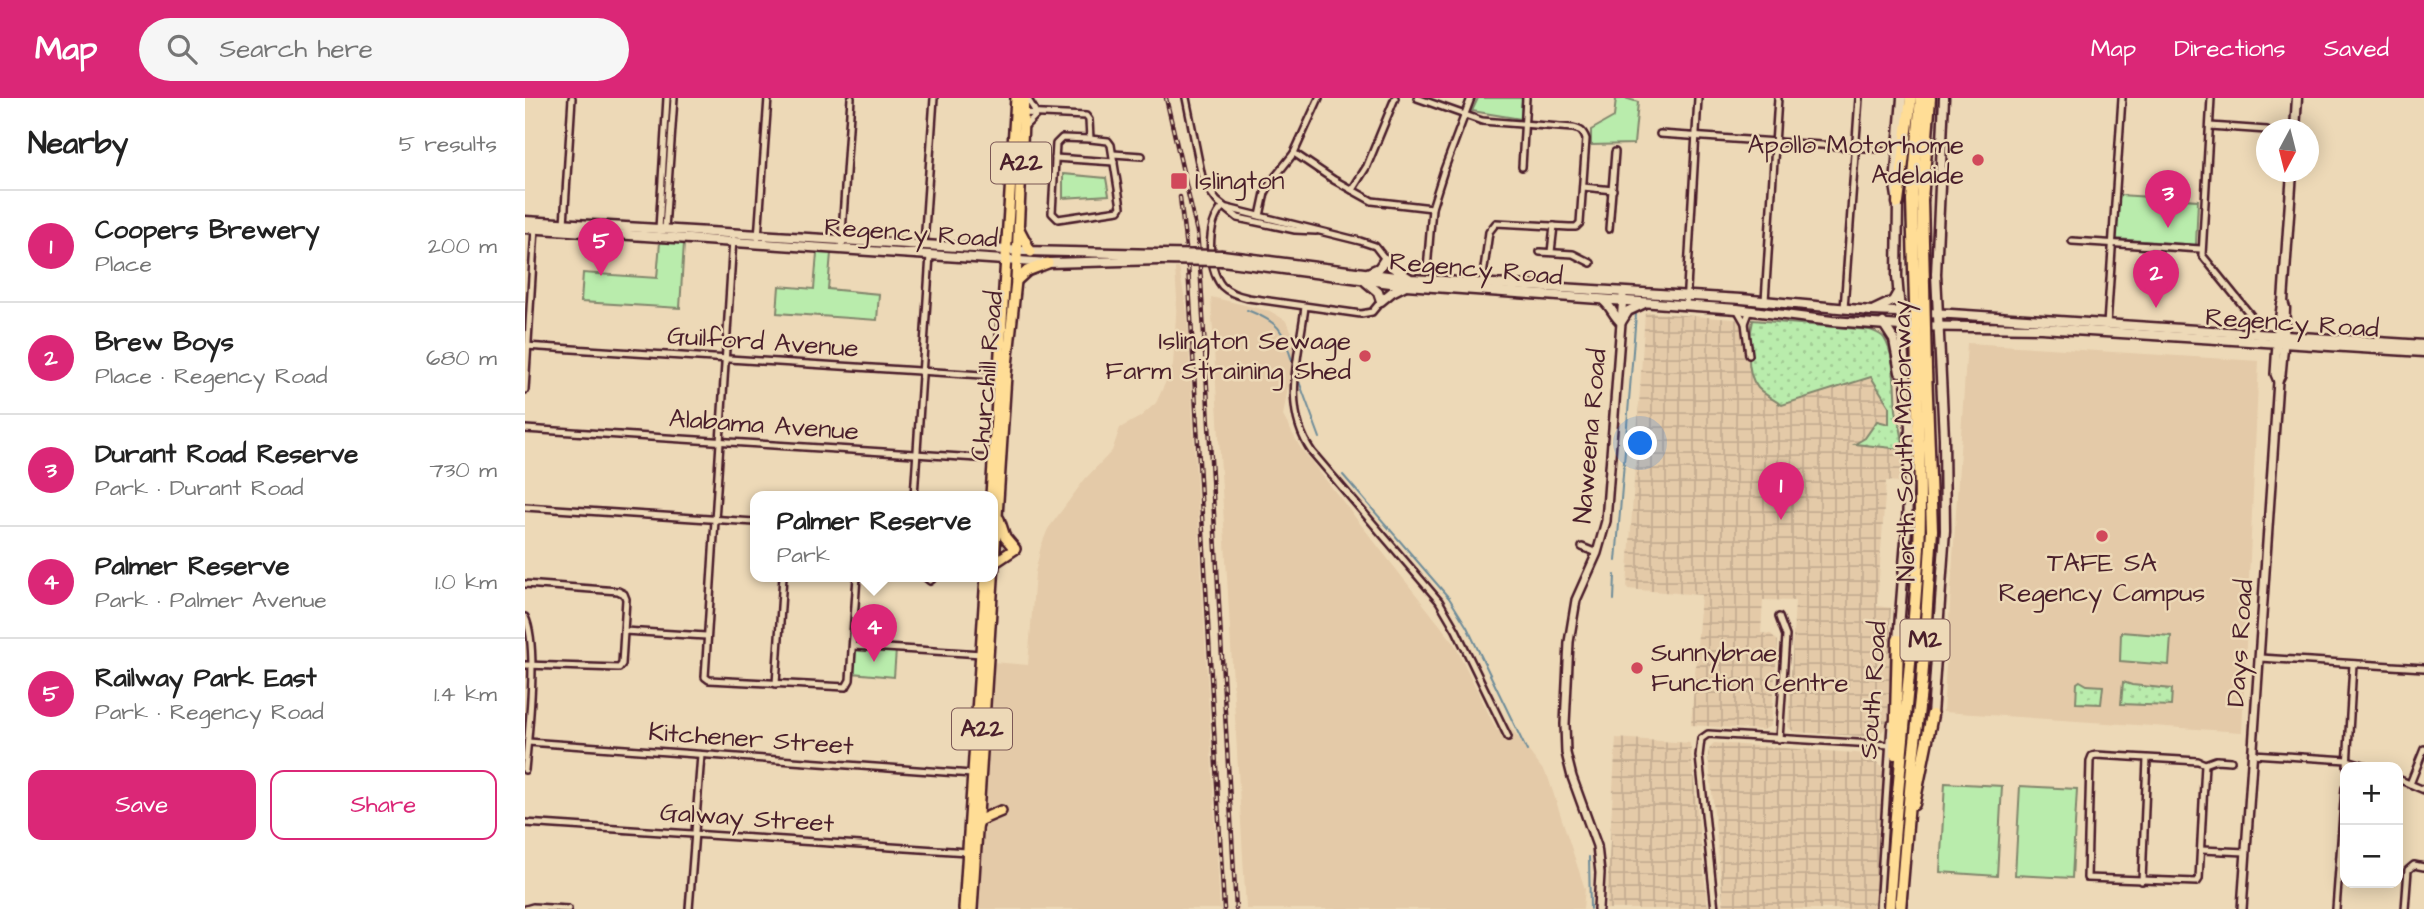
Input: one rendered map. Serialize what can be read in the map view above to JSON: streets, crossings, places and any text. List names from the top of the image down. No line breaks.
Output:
{"streets":{"highway":["North South Motorway","M2"],"main road":["A22","Regency Road","Churchill Road","Days Road","South Road"],"street":["Guilford Avenue","Alabama Avenue","Naweena Road","Kitchener Street","Galway Street"]},"crossings":[["Regency Road","Churchill Road"],["Regency Road","Naweena Road"],["Regency Road","Days Road"],["Regency Road","South Road"],["Guilford Avenue","Churchill Road"],["Churchill Road","Alabama Avenue"],["Churchill Road","Kitchener Street"],["Churchill Road","Galway Street"],["North South Motorway","M2"]],"places":{"other":["Apollo Motorhome Adelaide","Islington Sewage Farm Straining Shed","TAFE SA Regency Campus","Sunnybrae Function Centre"],"transit":["Islington"]},"north":"bottom","page":{"header":"Map","search":"Search here","nav":["Map","Directions","Saved"],"heading":["Nearby","5 results"],"pins":["3","5","2","1","4"],"list":[{"mark":"1","name":"Coopers Brewery","note":"Place","value":"200 m"},{"mark":"2","name":"Brew Boys","note":"Place · Regency Road","value":"680 m"},{"mark":"3","name":"Durant Road Reserve","note":"Park · Durant Road","value":"730 m"},{"mark":"4","name":"Palmer Reserve","note":"Park · Palmer Avenue","value":"1.0 km"},{"mark":"5","name":"Railway Park East","note":"Park · Regency Road","value":"1.4 km"}],"popup":["Palmer Reserve","Park"],"buttons":["Save","Share"],"map_buttons":["+","−"]}}
